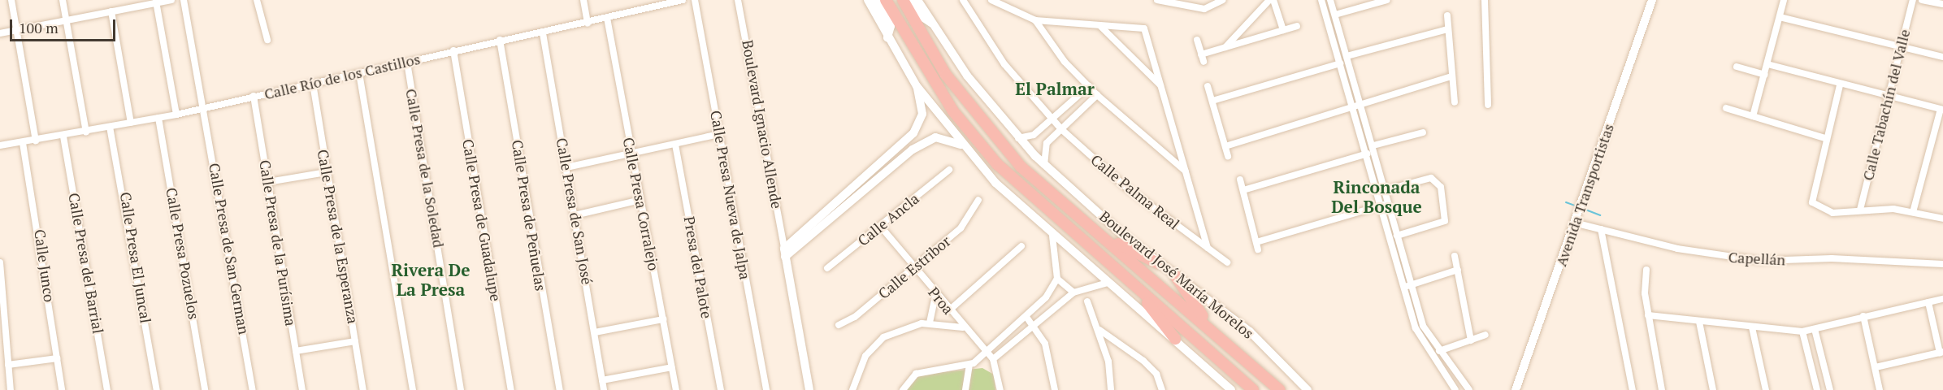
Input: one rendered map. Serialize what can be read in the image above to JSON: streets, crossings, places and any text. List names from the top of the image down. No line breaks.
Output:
{"streets":{"main road":["Boulevard José María Morelos"],"street":["Calle Río de los Castillos","Calle Tabachín del Valle","Boulevard Ignacio Allende","Calle Presa de la Soledad","Calle Palma Real","Calle Presa Nueva de Jalpa","Avenida Transportistas","Calle Presa Corralejo","Calle Presa de San José","Calle Presa de Peñuelas","Calle Ancla","Calle Presa de Guadalupe","Calle Presa de la Esperanza","Calle Presa de la Purísima","Calle Presa de San German","Calle Presa Pozuelos","Calle Presa El Juncal","Capellán","Calle Presa del Barrial","Calle Junco","Presa del Palote","Calle Estribor","Proa"]},"crossings":[["Calle Río de los Castillos","Calle Presa de la Soledad"],["Calle Río de los Castillos","Calle Presa Corralejo"],["Calle Río de los Castillos","Calle Presa de San José"],["Calle Río de los Castillos","Calle Presa de Peñuelas"],["Calle Río de los Castillos","Calle Presa de Guadalupe"],["Calle Río de los Castillos","Calle Presa de la Esperanza"],["Calle Río de los Castillos","Calle Presa de la Purísima"],["Calle Río de los Castillos","Calle Presa de San German"],["Calle Río de los Castillos","Calle Presa Pozuelos"],["Calle Río de los Castillos","Calle Presa El Juncal"],["Calle Río de los Castillos","Calle Presa del Barrial"],["Calle Río de los Castillos","Calle Junco"],["Avenida Transportistas","Capellán"],["Calle Ancla","Proa"],["Calle Estribor","Proa"]],"districts":["El Palmar","Rinconada Del Bosque","Rivera De La Presa"],"scale_bar":"100 m"}
